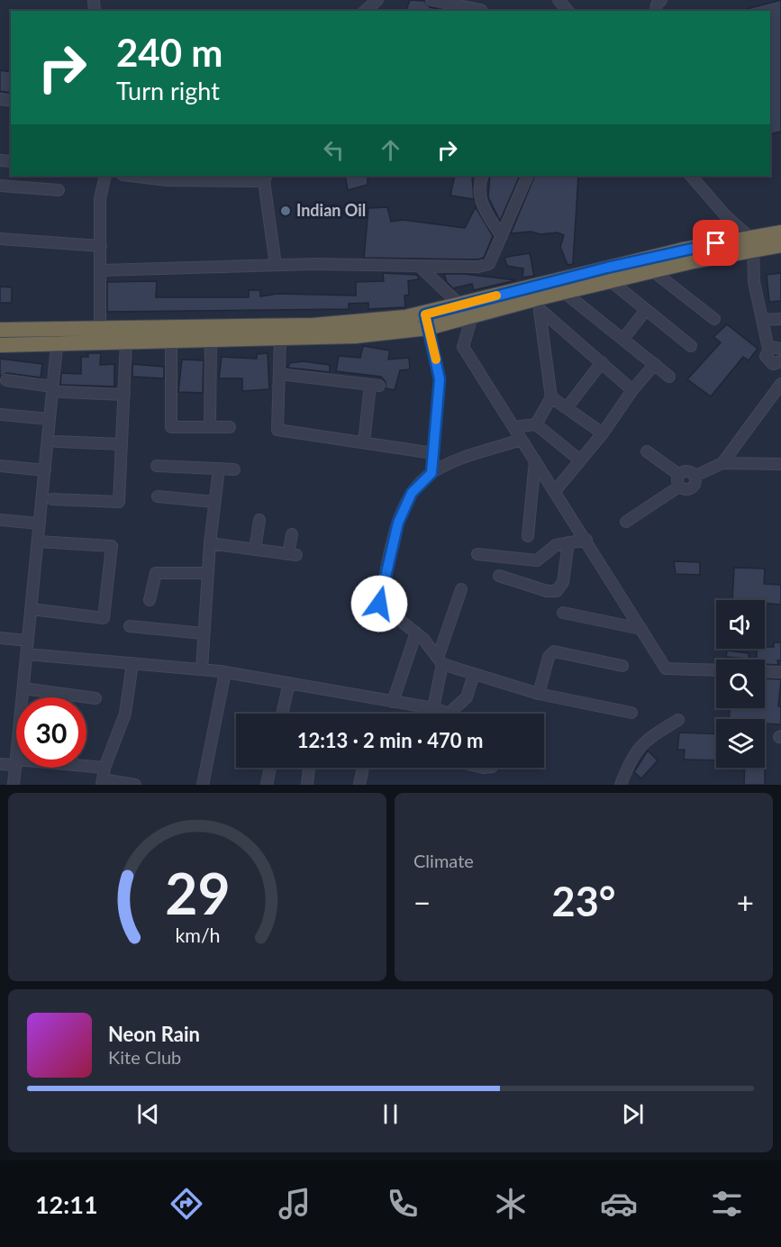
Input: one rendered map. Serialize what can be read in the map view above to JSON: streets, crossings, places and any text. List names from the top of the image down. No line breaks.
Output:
{"places":["Indian Oil"],"page":{"turn":["240 m","Turn right"],"limit":"30","trip":"12:13 · 2 min · 470 m","tile":"Climate","heat":["−","23°","+"],"song":["Neon Rain","Kite Club"],"tabs":"12:11","gauge":["29","km/h"]}}
